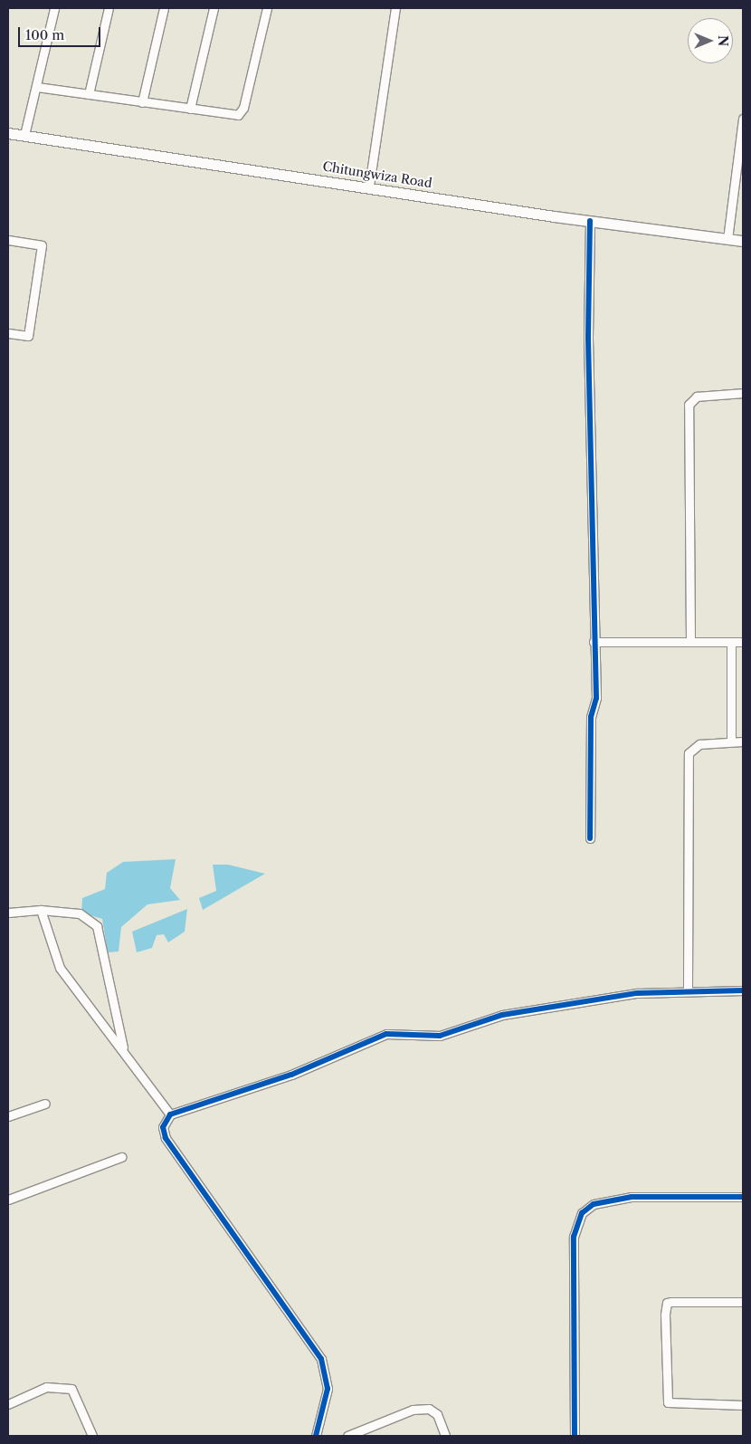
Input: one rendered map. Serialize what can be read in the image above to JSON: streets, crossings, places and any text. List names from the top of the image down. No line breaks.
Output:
{"streets":{"main road":["Chitungwiza Road"]},"scale_bar":"100 m","north":"right"}
